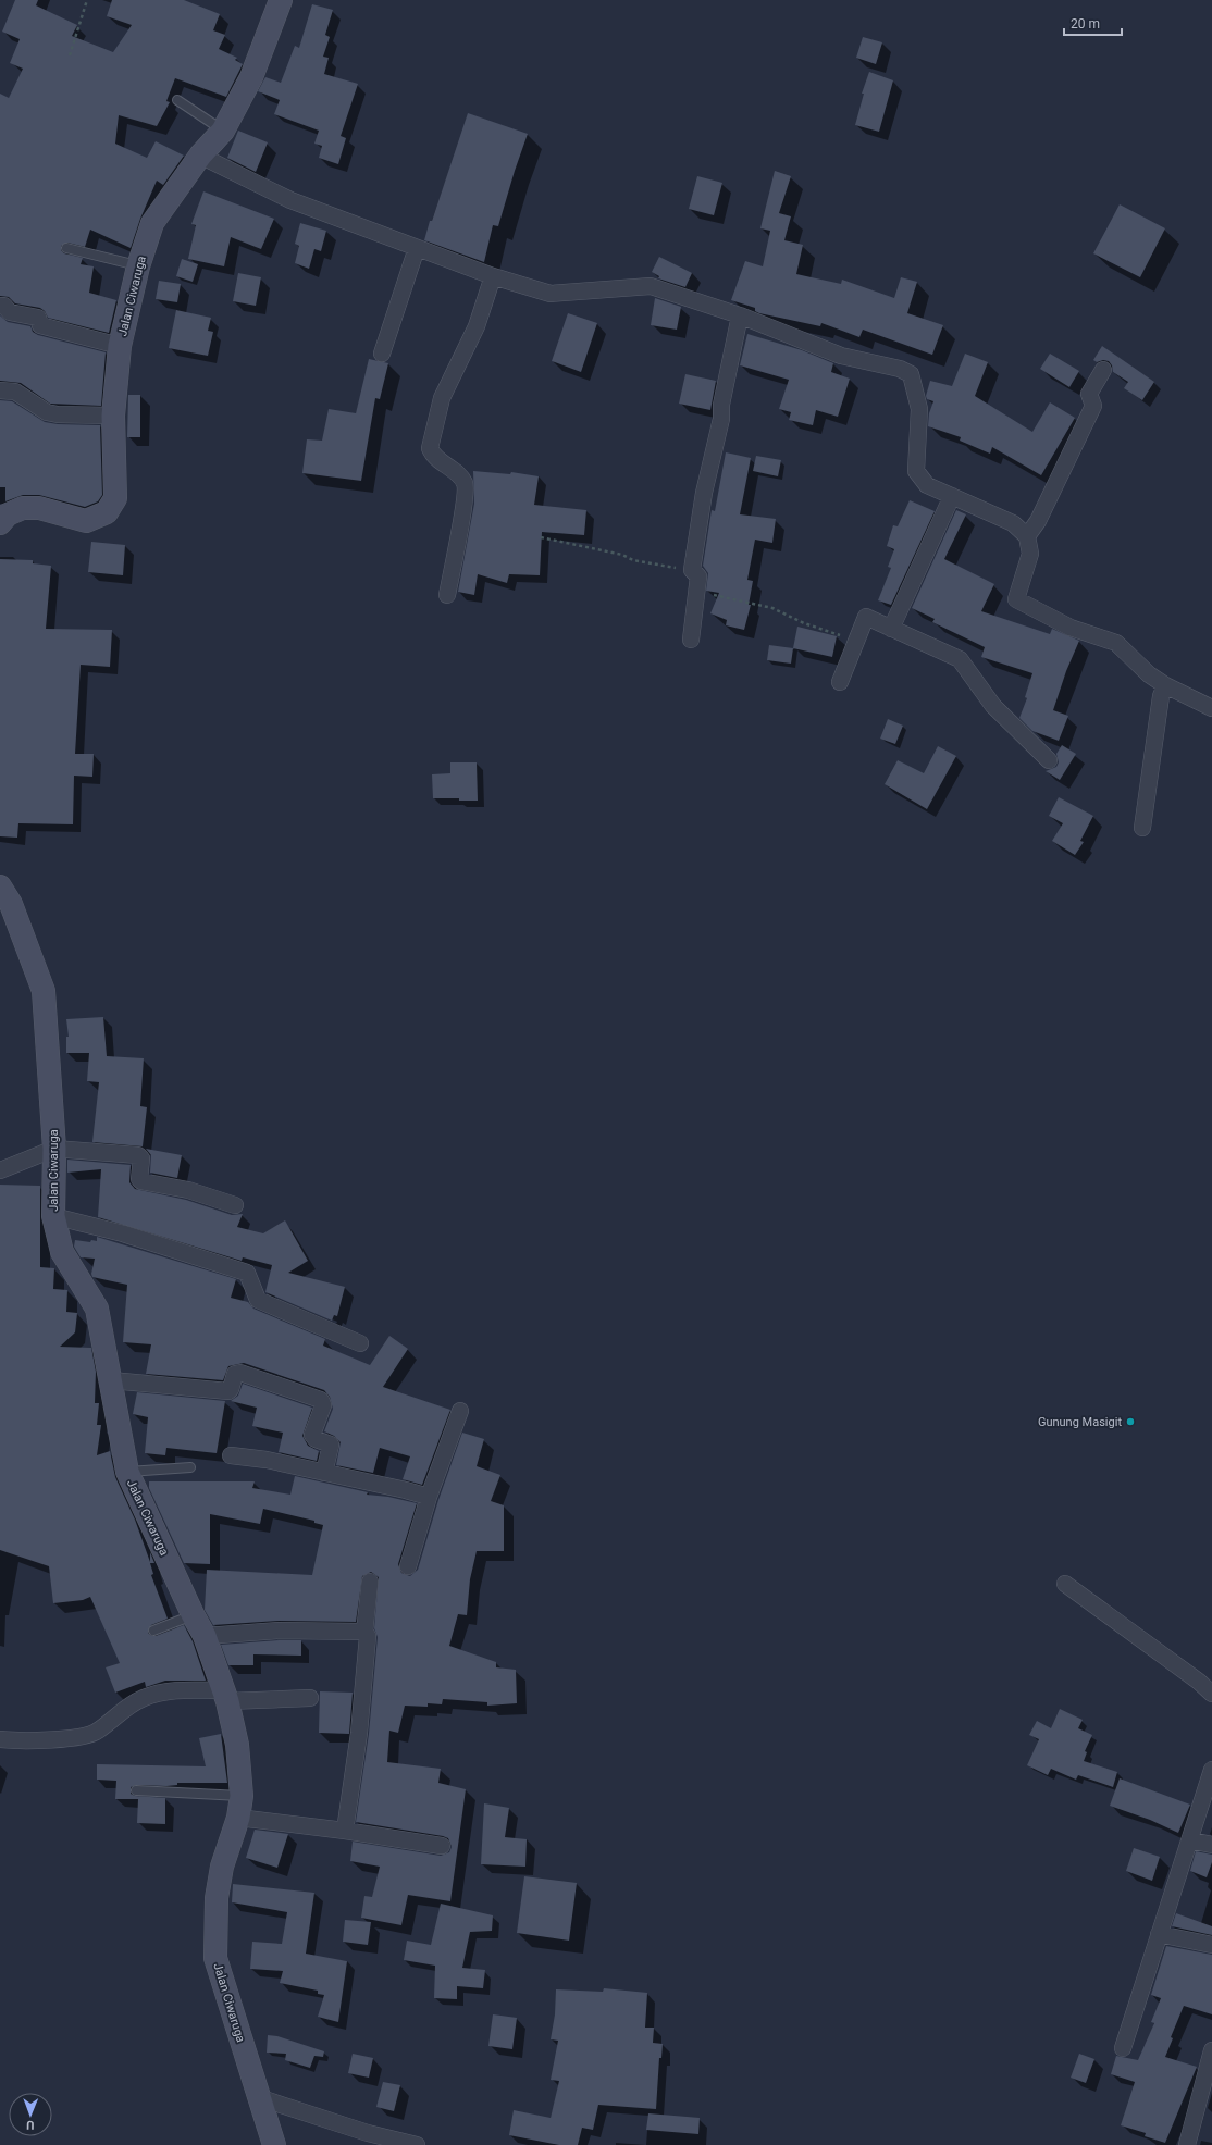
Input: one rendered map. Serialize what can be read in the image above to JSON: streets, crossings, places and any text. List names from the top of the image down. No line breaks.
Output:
{"streets":{"street":["Jalan Ciwaruga"]},"places":["Gunung Masigit"],"scale_bar":"20 m","north":"bottom"}
